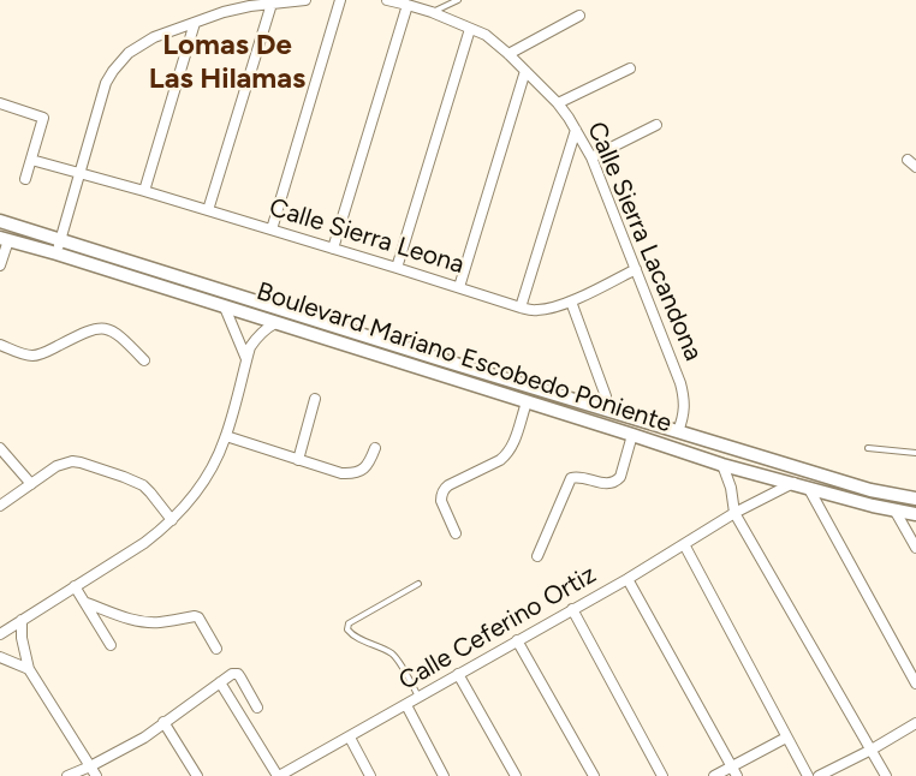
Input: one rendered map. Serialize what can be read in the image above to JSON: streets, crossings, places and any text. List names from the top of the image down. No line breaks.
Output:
{"streets":{"street":["Calle Sierra Leona","Calle Sierra Lacandona","Boulevard Mariano Escobedo Poniente","Calle Ceferino Ortiz"]},"crossings":[["Calle Sierra Leona","Calle Sierra Lacandona"],["Calle Sierra Lacandona","Boulevard Mariano Escobedo Poniente"],["Boulevard Mariano Escobedo Poniente","Calle Ceferino Ortiz"]],"districts":["Lomas De Las Hilamas"]}
